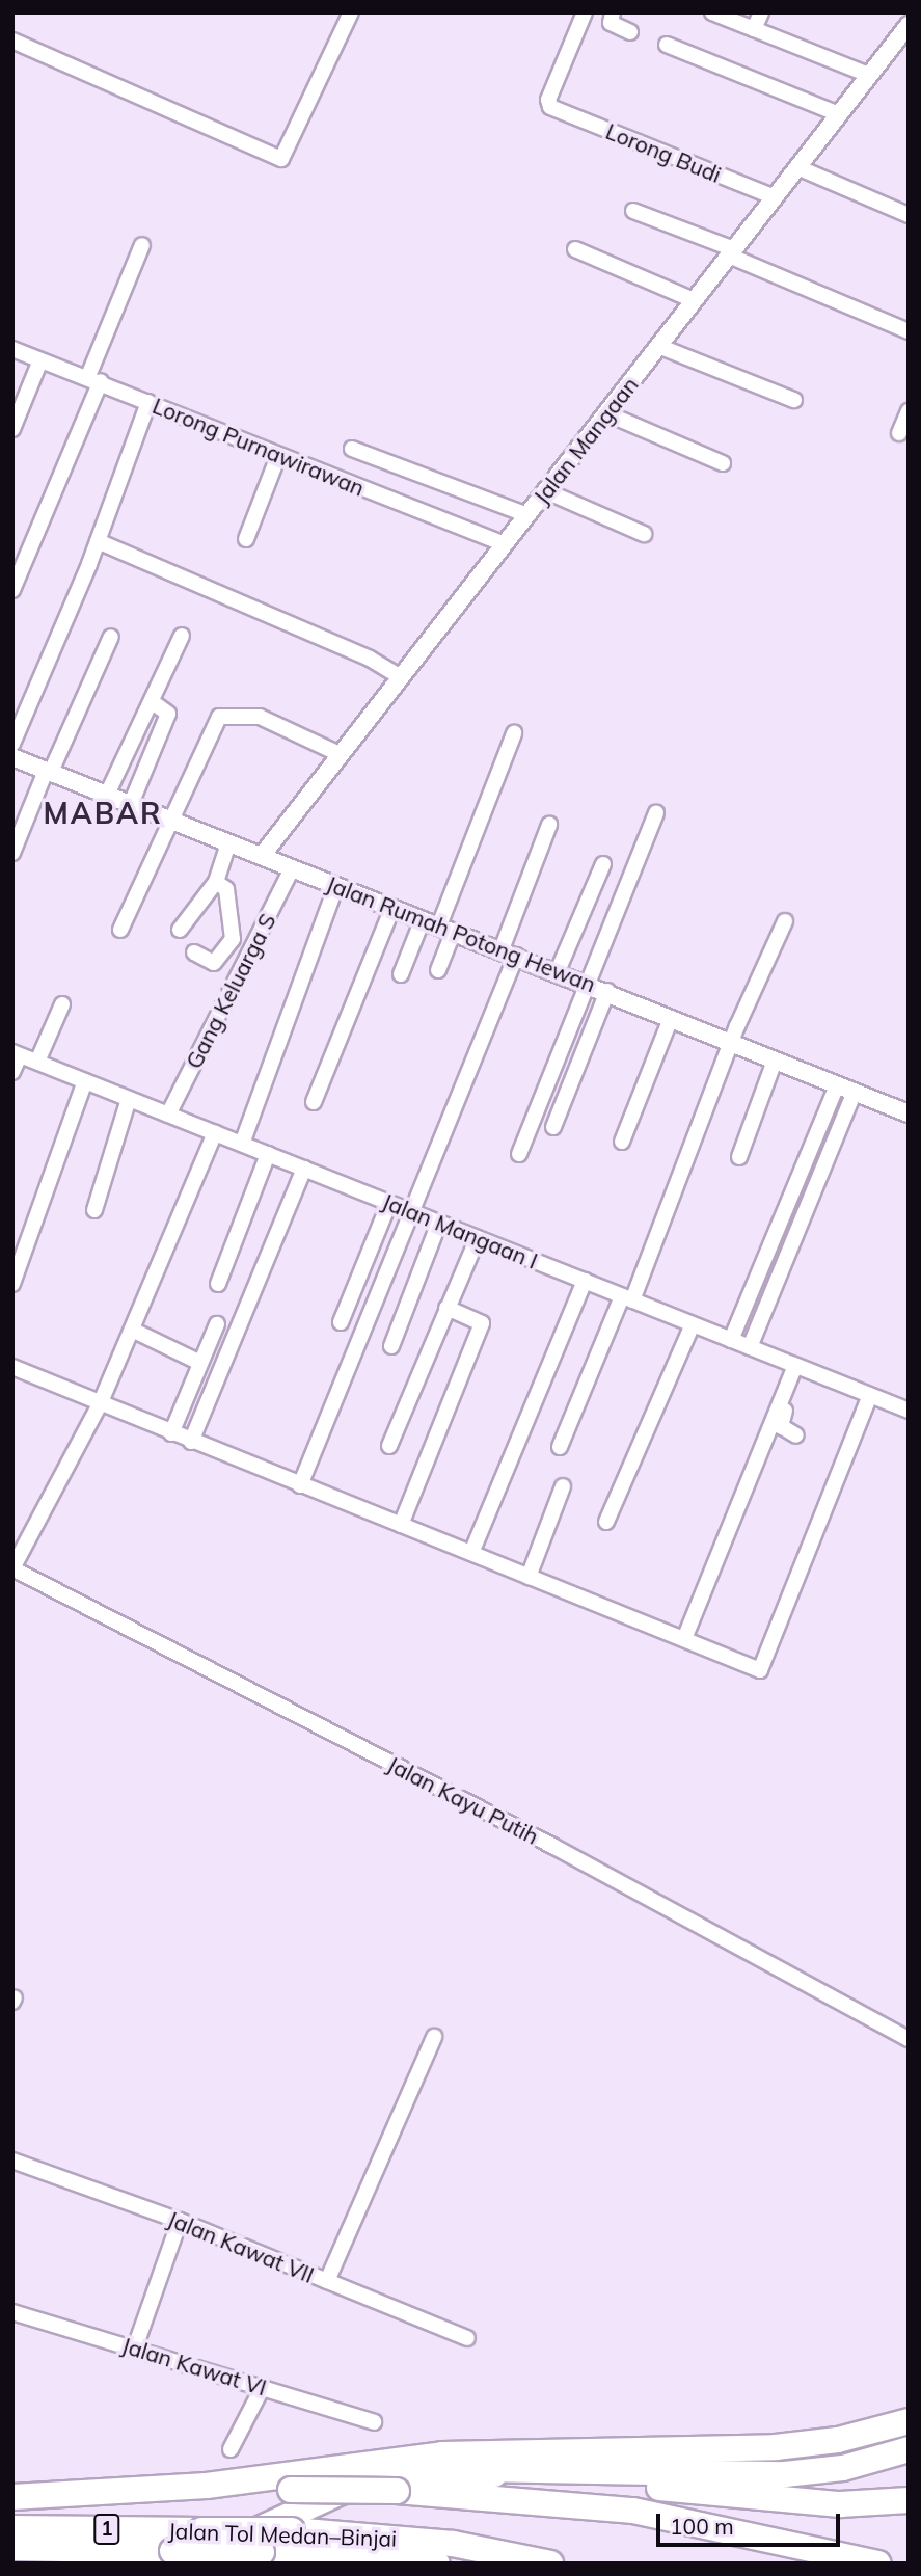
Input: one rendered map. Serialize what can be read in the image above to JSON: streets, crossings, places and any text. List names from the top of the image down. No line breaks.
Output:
{"streets":{"highway":["1","Jalan Tol Medan–Binjai"],"street":["Lorong Budi","Jalan Mangaan","Lorong Purnawirawan","Jalan Rumah Potong Hewan","Gang Keluarga S","Jalan Mangaan I","Jalan Kayu Putih","Jalan Kawat VII","Jalan Kawat VI"]},"crossings":[["Lorong Budi","Jalan Mangaan"],["Jalan Mangaan","Lorong Purnawirawan"],["Jalan Mangaan","Jalan Rumah Potong Hewan"],["Jalan Rumah Potong Hewan","Gang Keluarga S"],["Gang Keluarga S","Jalan Mangaan I"]],"districts":["MABAR"],"scale_bar":"100 m"}
